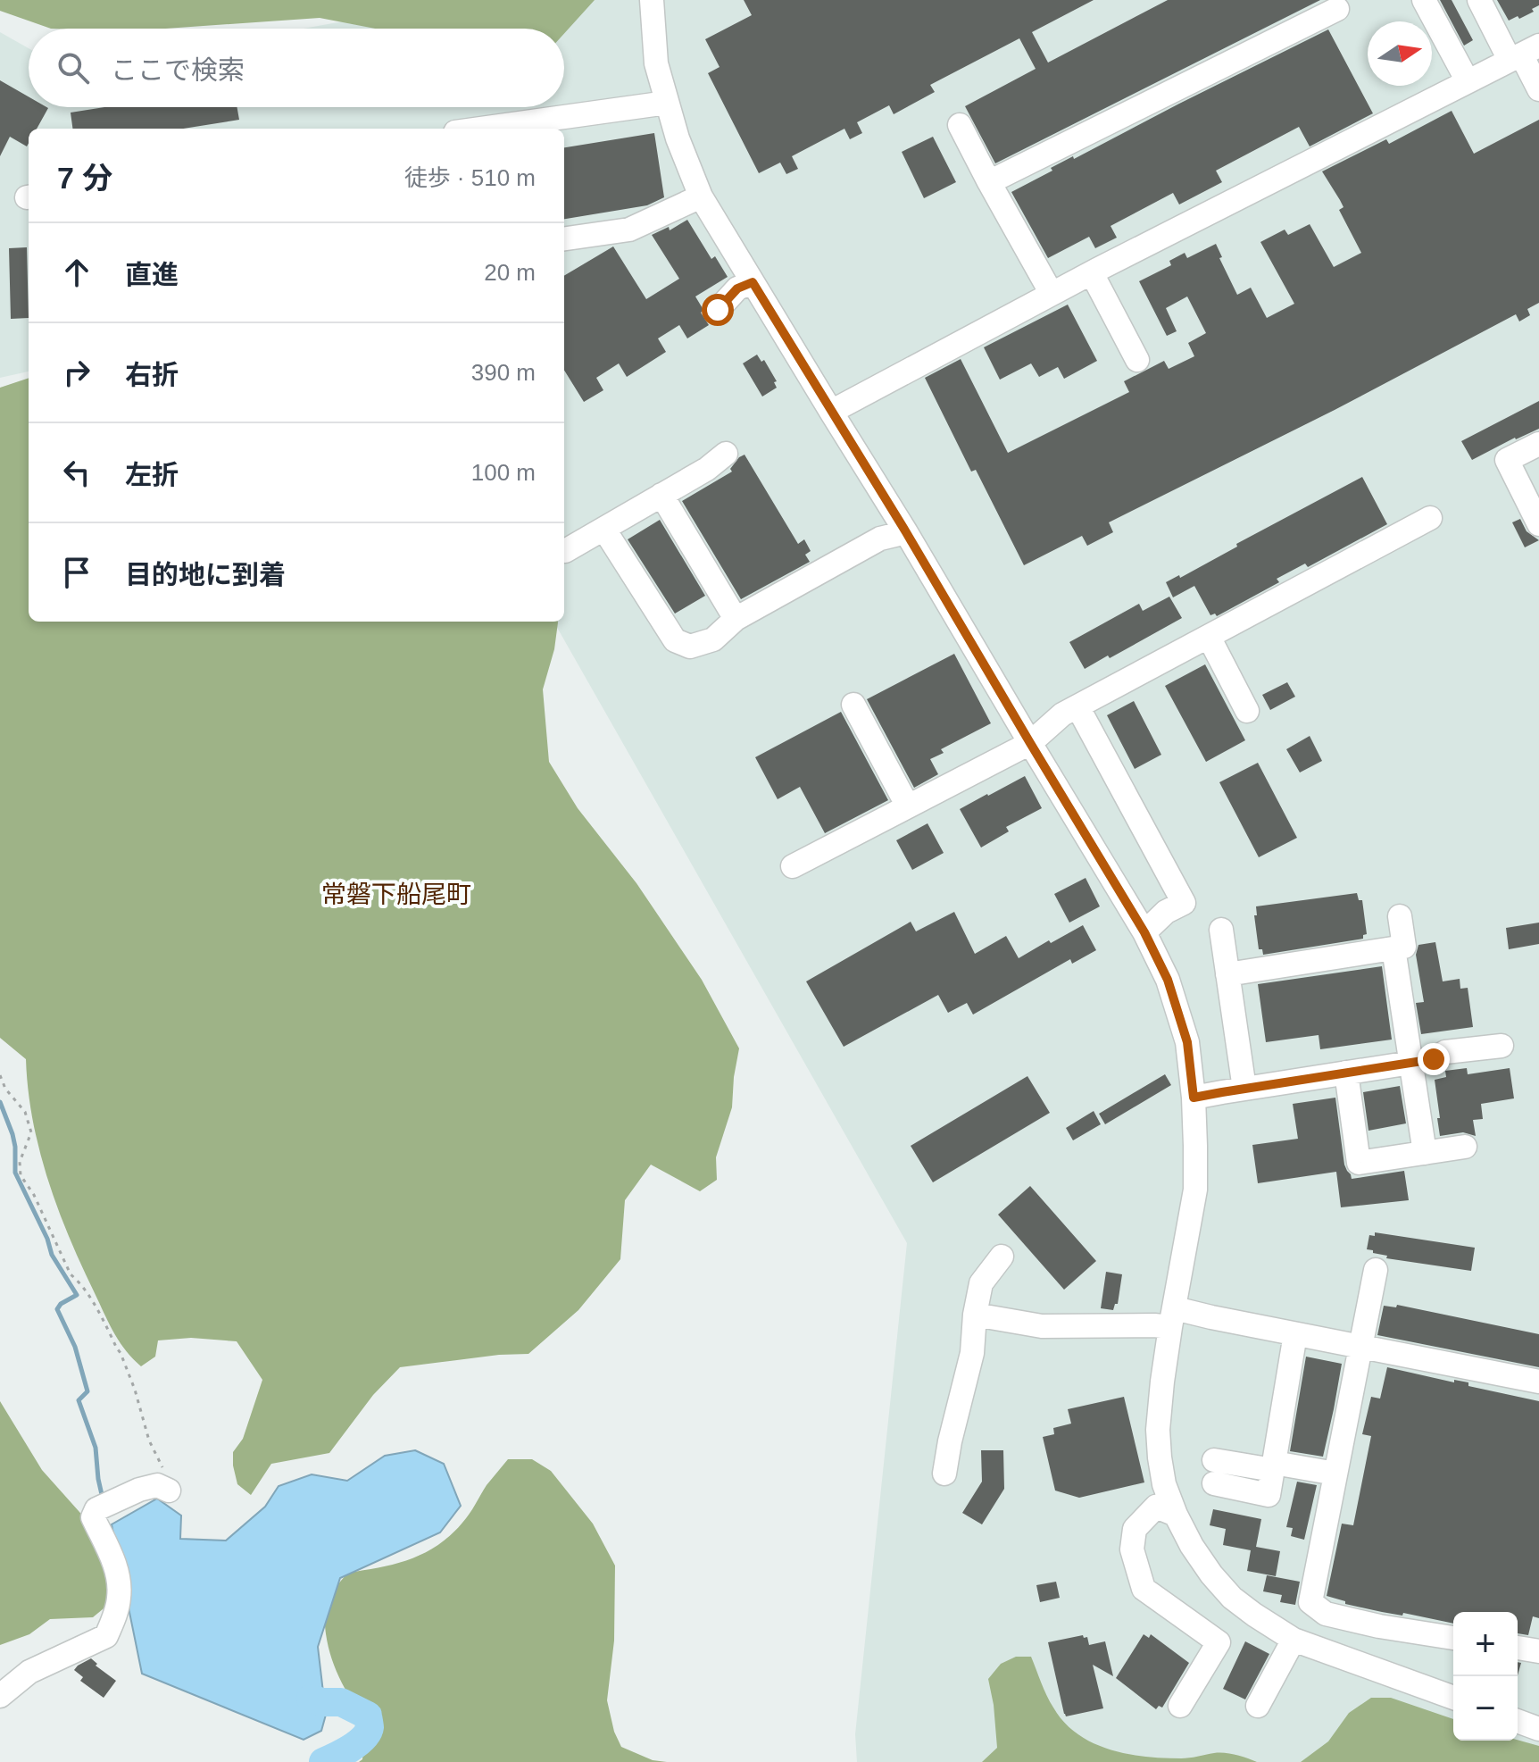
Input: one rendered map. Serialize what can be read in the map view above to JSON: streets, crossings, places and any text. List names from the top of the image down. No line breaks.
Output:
{"districts":["常磐下船尾町"],"north":"right","page":{"search":"ここで検索","heading":["7 分","徒歩 · 510 m"],"list":[["直進","20 m"],["右折","390 m"],["左折","100 m"],"目的地に到着"],"map_buttons":["+","−"]}}
